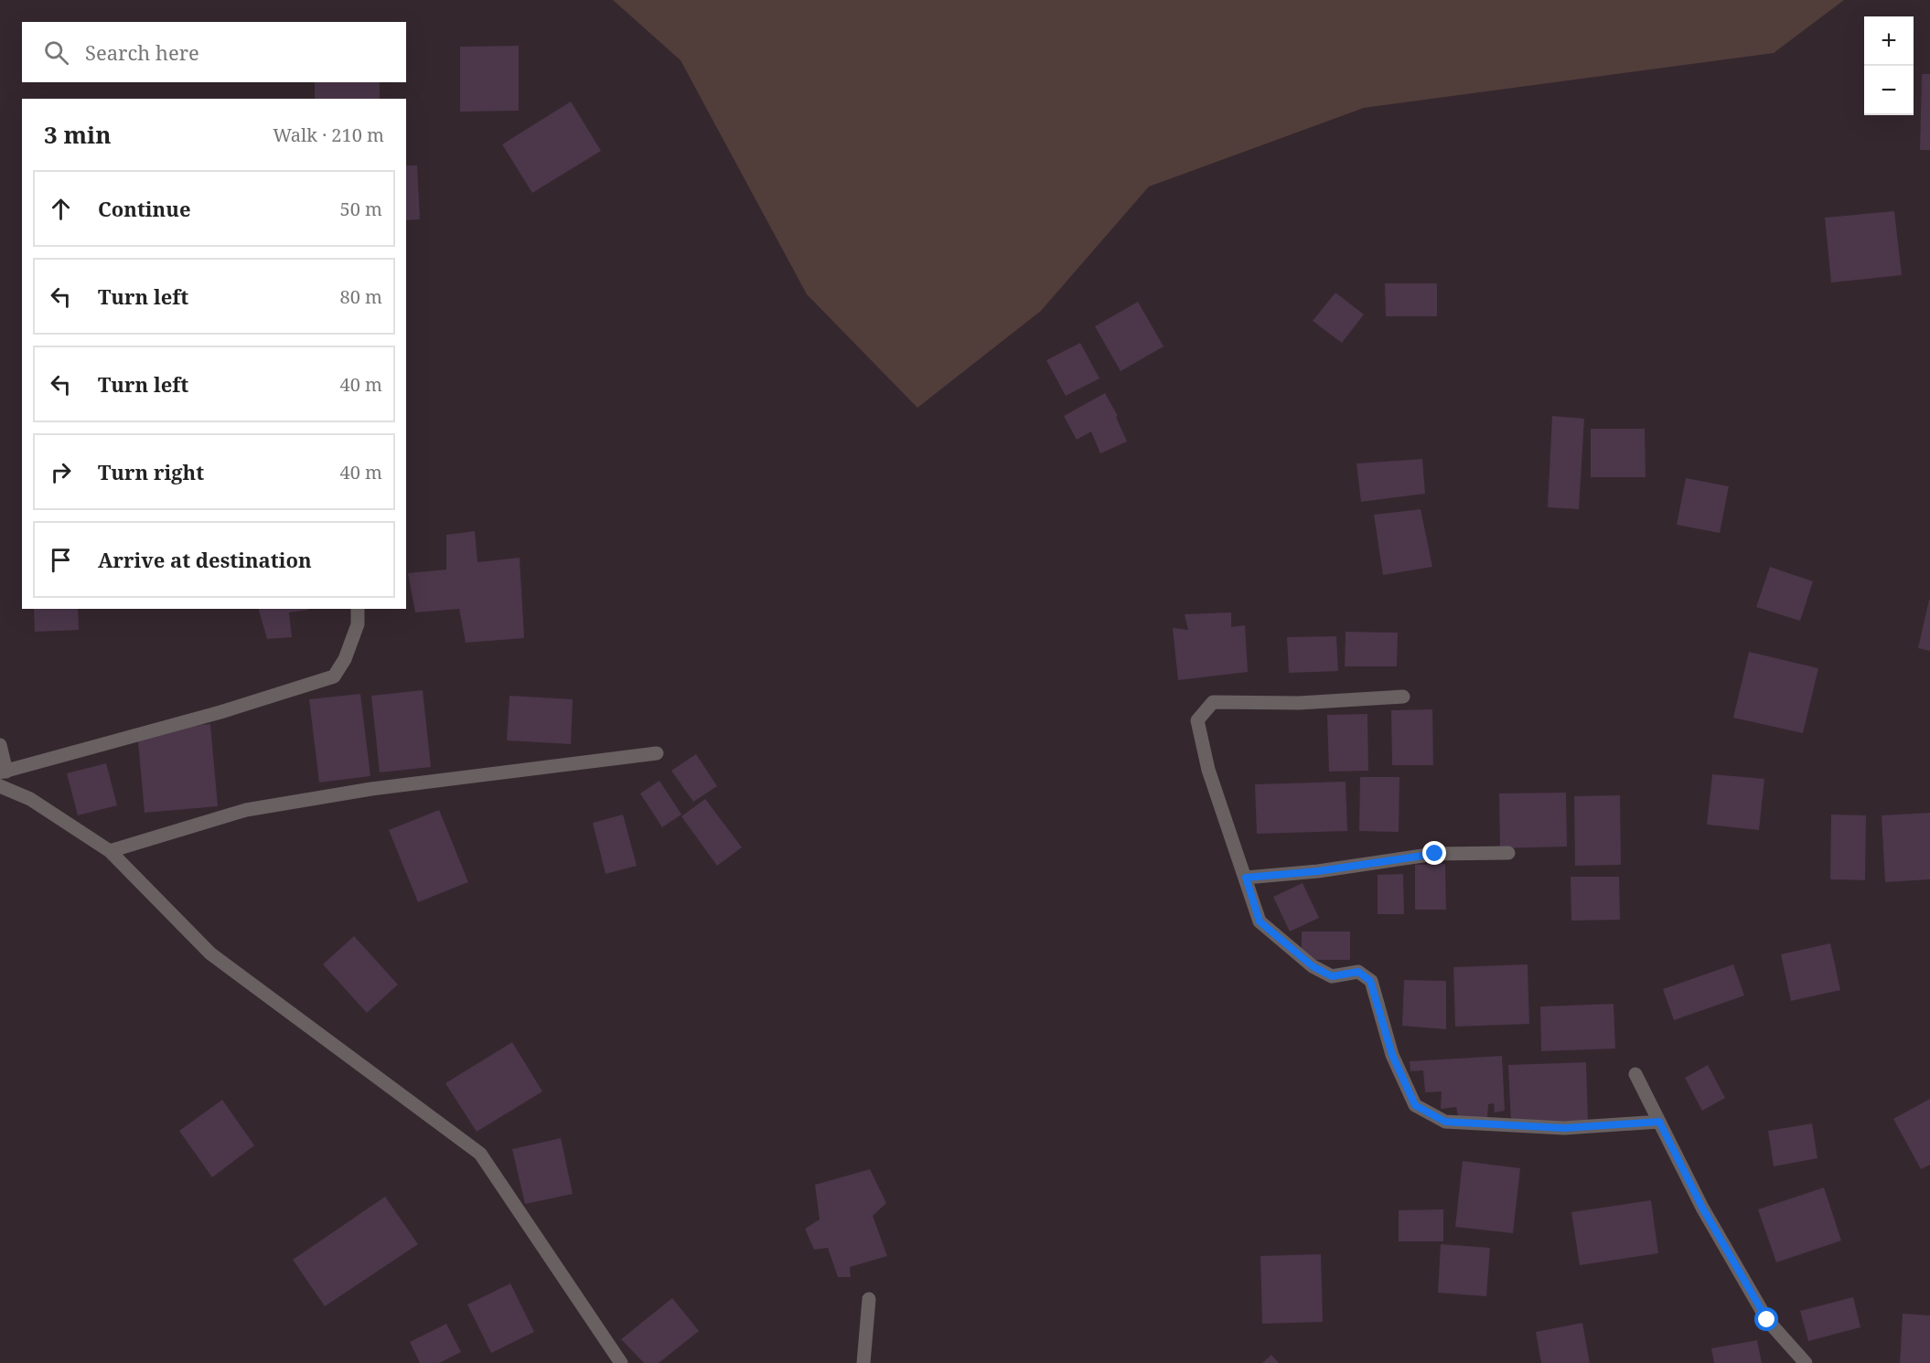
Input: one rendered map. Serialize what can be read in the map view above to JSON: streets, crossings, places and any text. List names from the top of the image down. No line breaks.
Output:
{"page":{"map_buttons":["+","−"],"search":"Search here","heading":["3 min","Walk · 210 m"],"list":[["Continue","50 m"],["Turn left","80 m"],["Turn left","40 m"],["Turn right","40 m"],"Arrive at destination"]}}
